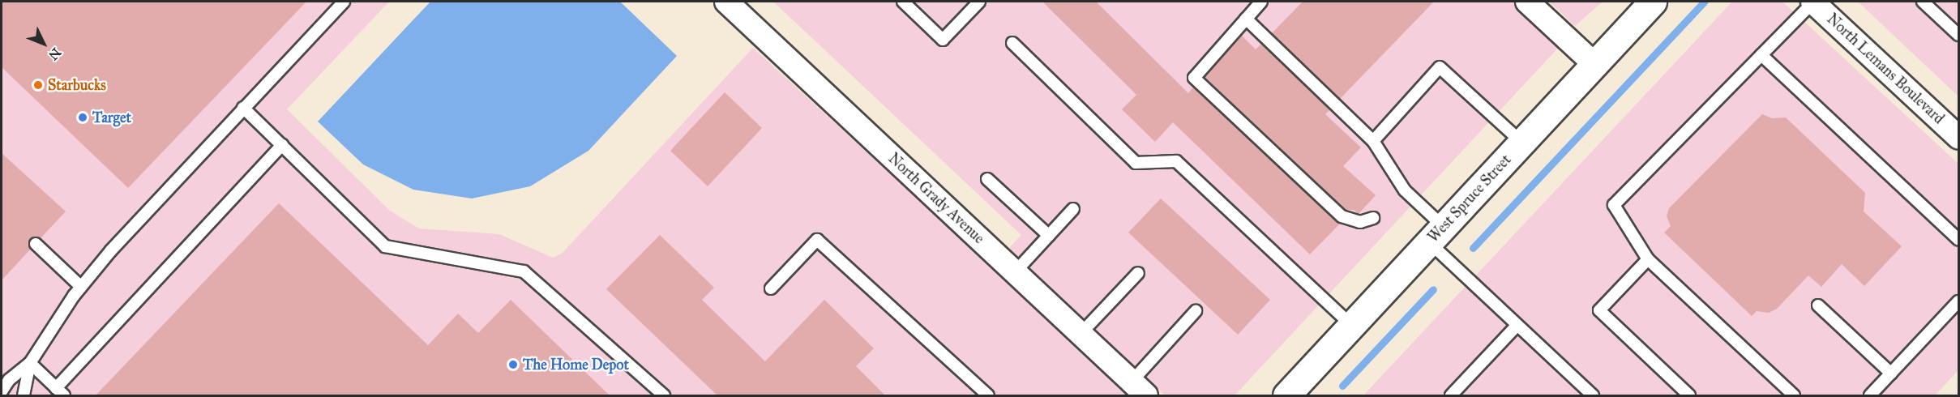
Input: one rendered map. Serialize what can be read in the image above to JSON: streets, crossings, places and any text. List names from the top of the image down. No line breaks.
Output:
{"streets":{"street":["North Lemans Boulevard","North Grady Avenue","West Spruce Street"]},"places":["Starbucks","Target","The Home Depot"],"north":"bottom right"}
